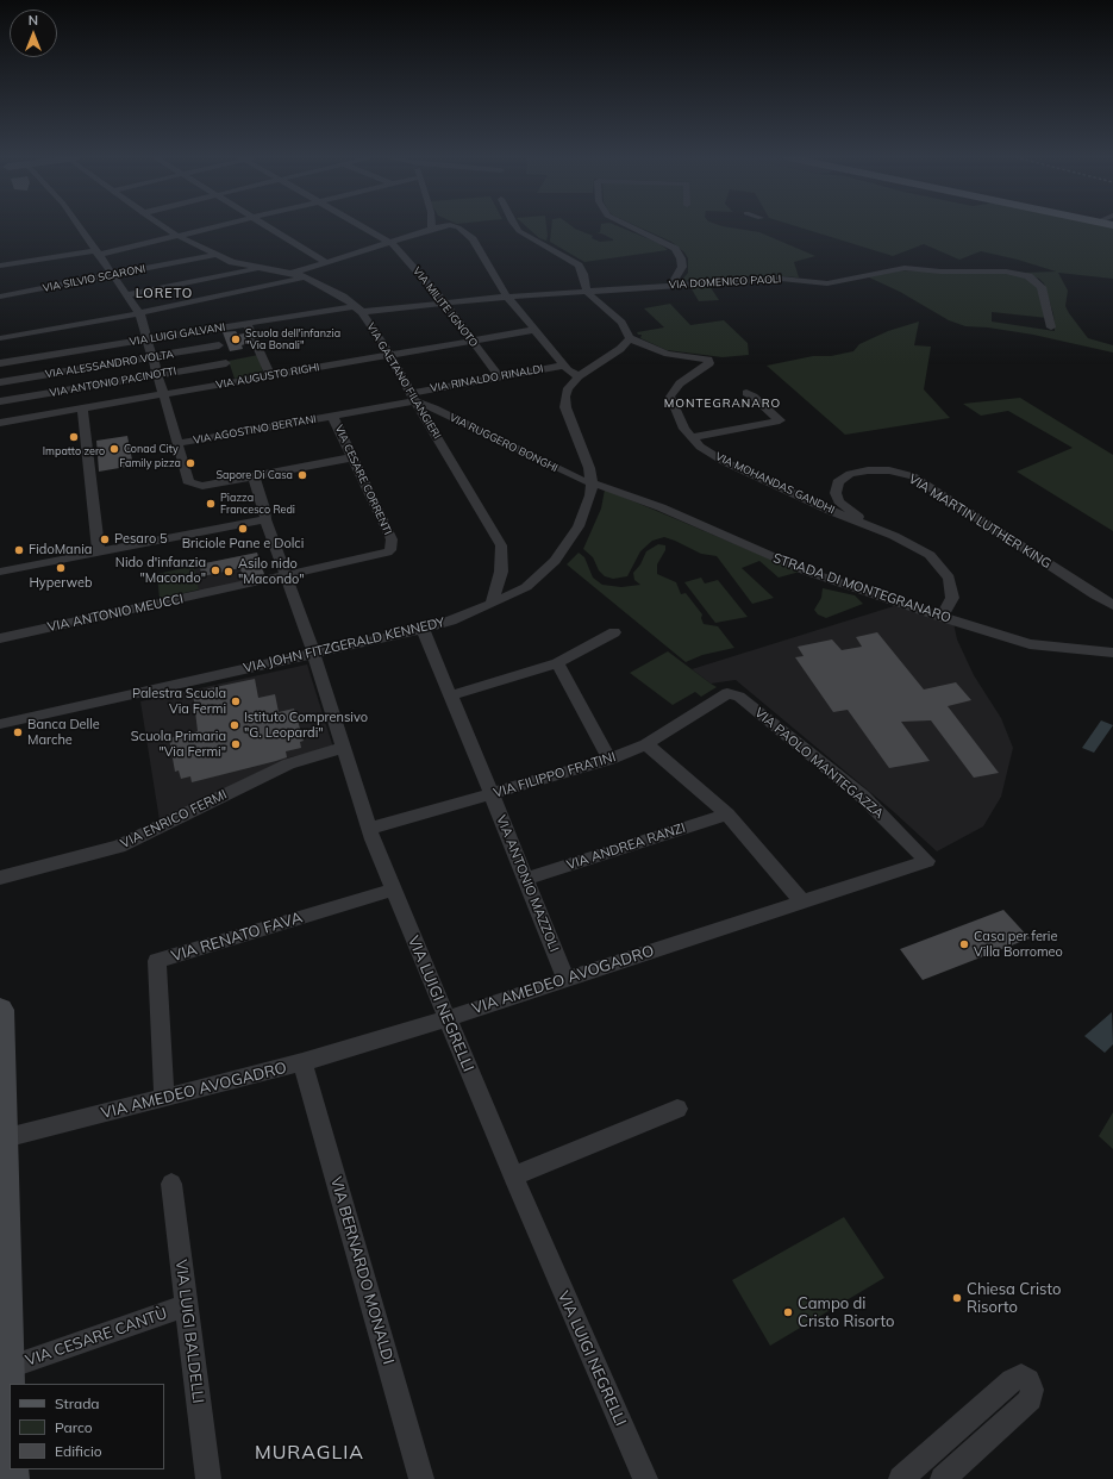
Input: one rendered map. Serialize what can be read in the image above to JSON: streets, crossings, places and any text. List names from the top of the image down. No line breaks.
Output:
{"streets":{"street":["VIA SILVIO SCARONI","VIA DOMENICO PAOLI","VIA MILITE IGNOTO","VIA LUIGI GALVANI","VIA ALESSANDRO VOLTA","VIA AUGUSTO RIGHI","VIA RINALDO RINALDI","VIA GAETANO FILANGIERI","VIA ANTONIO PACINOTTI","VIA AGOSTINO BERTANI","VIA RUGGERO BONGHI","VIA CESARE CORRENTI","VIA MOHANDAS GANDHI","VIA MARTIN LUTHER KING","STRADA DI MONTEGRANARO","VIA ANTONIO MEUCCI","VIA JOHN FITZGERALD KENNEDY","VIA PAOLO MANTEGAZZA","VIA FILIPPO FRATINI","VIA ENRICO FERMI","VIA ANDREA RANZI","VIA ANTONIO MAZZOLI","VIA RENATO FAVA","VIA AMEDEO AVOGADRO","VIA LUIGI NEGRELLI","VIA BERNARDO MONALDI","VIA LUIGI BALDELLI","VIA CESARE CANTÙ"]},"crossings":[["VIA SILVIO SCARONI","VIA GAETANO FILANGIERI"],["VIA DOMENICO PAOLI","VIA MILITE IGNOTO"],["VIA DOMENICO PAOLI","VIA LUIGI GALVANI"],["VIA DOMENICO PAOLI","VIA GAETANO FILANGIERI"],["VIA MILITE IGNOTO","VIA AUGUSTO RIGHI"],["VIA MILITE IGNOTO","VIA RINALDO RINALDI"],["VIA LUIGI GALVANI","VIA GAETANO FILANGIERI"],["VIA AUGUSTO RIGHI","VIA GAETANO FILANGIERI"],["VIA RINALDO RINALDI","VIA GAETANO FILANGIERI"],["VIA RINALDO RINALDI","VIA AGOSTINO BERTANI"],["VIA RINALDO RINALDI","VIA RUGGERO BONGHI"],["VIA GAETANO FILANGIERI","VIA AGOSTINO BERTANI"],["VIA GAETANO FILANGIERI","VIA RUGGERO BONGHI"],["VIA GAETANO FILANGIERI","VIA JOHN FITZGERALD KENNEDY"],["VIA AGOSTINO BERTANI","VIA RUGGERO BONGHI"],["VIA AGOSTINO BERTANI","VIA CESARE CORRENTI"],["VIA RUGGERO BONGHI","STRADA DI MONTEGRANARO"],["VIA RUGGERO BONGHI","VIA JOHN FITZGERALD KENNEDY"],["VIA CESARE CORRENTI","VIA ANTONIO MEUCCI"],["VIA CESARE CORRENTI","VIA LUIGI NEGRELLI"],["VIA MOHANDAS GANDHI","VIA MARTIN LUTHER KING"],["VIA MOHANDAS GANDHI","VIA JOHN FITZGERALD KENNEDY"],["VIA MARTIN LUTHER KING","STRADA DI MONTEGRANARO"],["STRADA DI MONTEGRANARO","VIA JOHN FITZGERALD KENNEDY"],["VIA ANTONIO MEUCCI","VIA LUIGI NEGRELLI"],["VIA JOHN FITZGERALD KENNEDY","VIA ANTONIO MAZZOLI"],["VIA JOHN FITZGERALD KENNEDY","VIA LUIGI NEGRELLI"],["VIA PAOLO MANTEGAZZA","VIA FILIPPO FRATINI"],["VIA PAOLO MANTEGAZZA","VIA AMEDEO AVOGADRO"],["VIA FILIPPO FRATINI","VIA ANTONIO MAZZOLI"],["VIA FILIPPO FRATINI","VIA LUIGI NEGRELLI"],["VIA ENRICO FERMI","VIA LUIGI NEGRELLI"],["VIA ANDREA RANZI","VIA ANTONIO MAZZOLI"],["VIA ANTONIO MAZZOLI","VIA AMEDEO AVOGADRO"],["VIA RENATO FAVA","VIA AMEDEO AVOGADRO"],["VIA RENATO FAVA","VIA LUIGI NEGRELLI"],["VIA AMEDEO AVOGADRO","VIA LUIGI NEGRELLI"],["VIA AMEDEO AVOGADRO","VIA BERNARDO MONALDI"],["VIA LUIGI BALDELLI","VIA CESARE CANTÙ"]],"districts":["LORETO","MONTEGRANARO","MURAGLIA"],"places":["Scuola dell'infanzia \"Via Bonali\"","Impatto zero","Conad City","Family pizza","Sapore Di Casa","Piazza Francesco Redi","Briciole Pane e Dolci","Pesaro 5","FidoMania","Hyperweb","Nido d'infanzia \"Macondo\"","Asilo nido \"Macondo\"","Palestra Scuola Via Fermi","Istituto Comprensivo \"G. Leopardi\"","Banca Delle Marche","Scuola Primaria \"Via Fermi\"","Casa per ferie Villa Borromeo","Chiesa Cristo Risorto","Campo di Cristo Risorto"],"legend":["Strada","Parco","Edificio"],"north":"top"}
